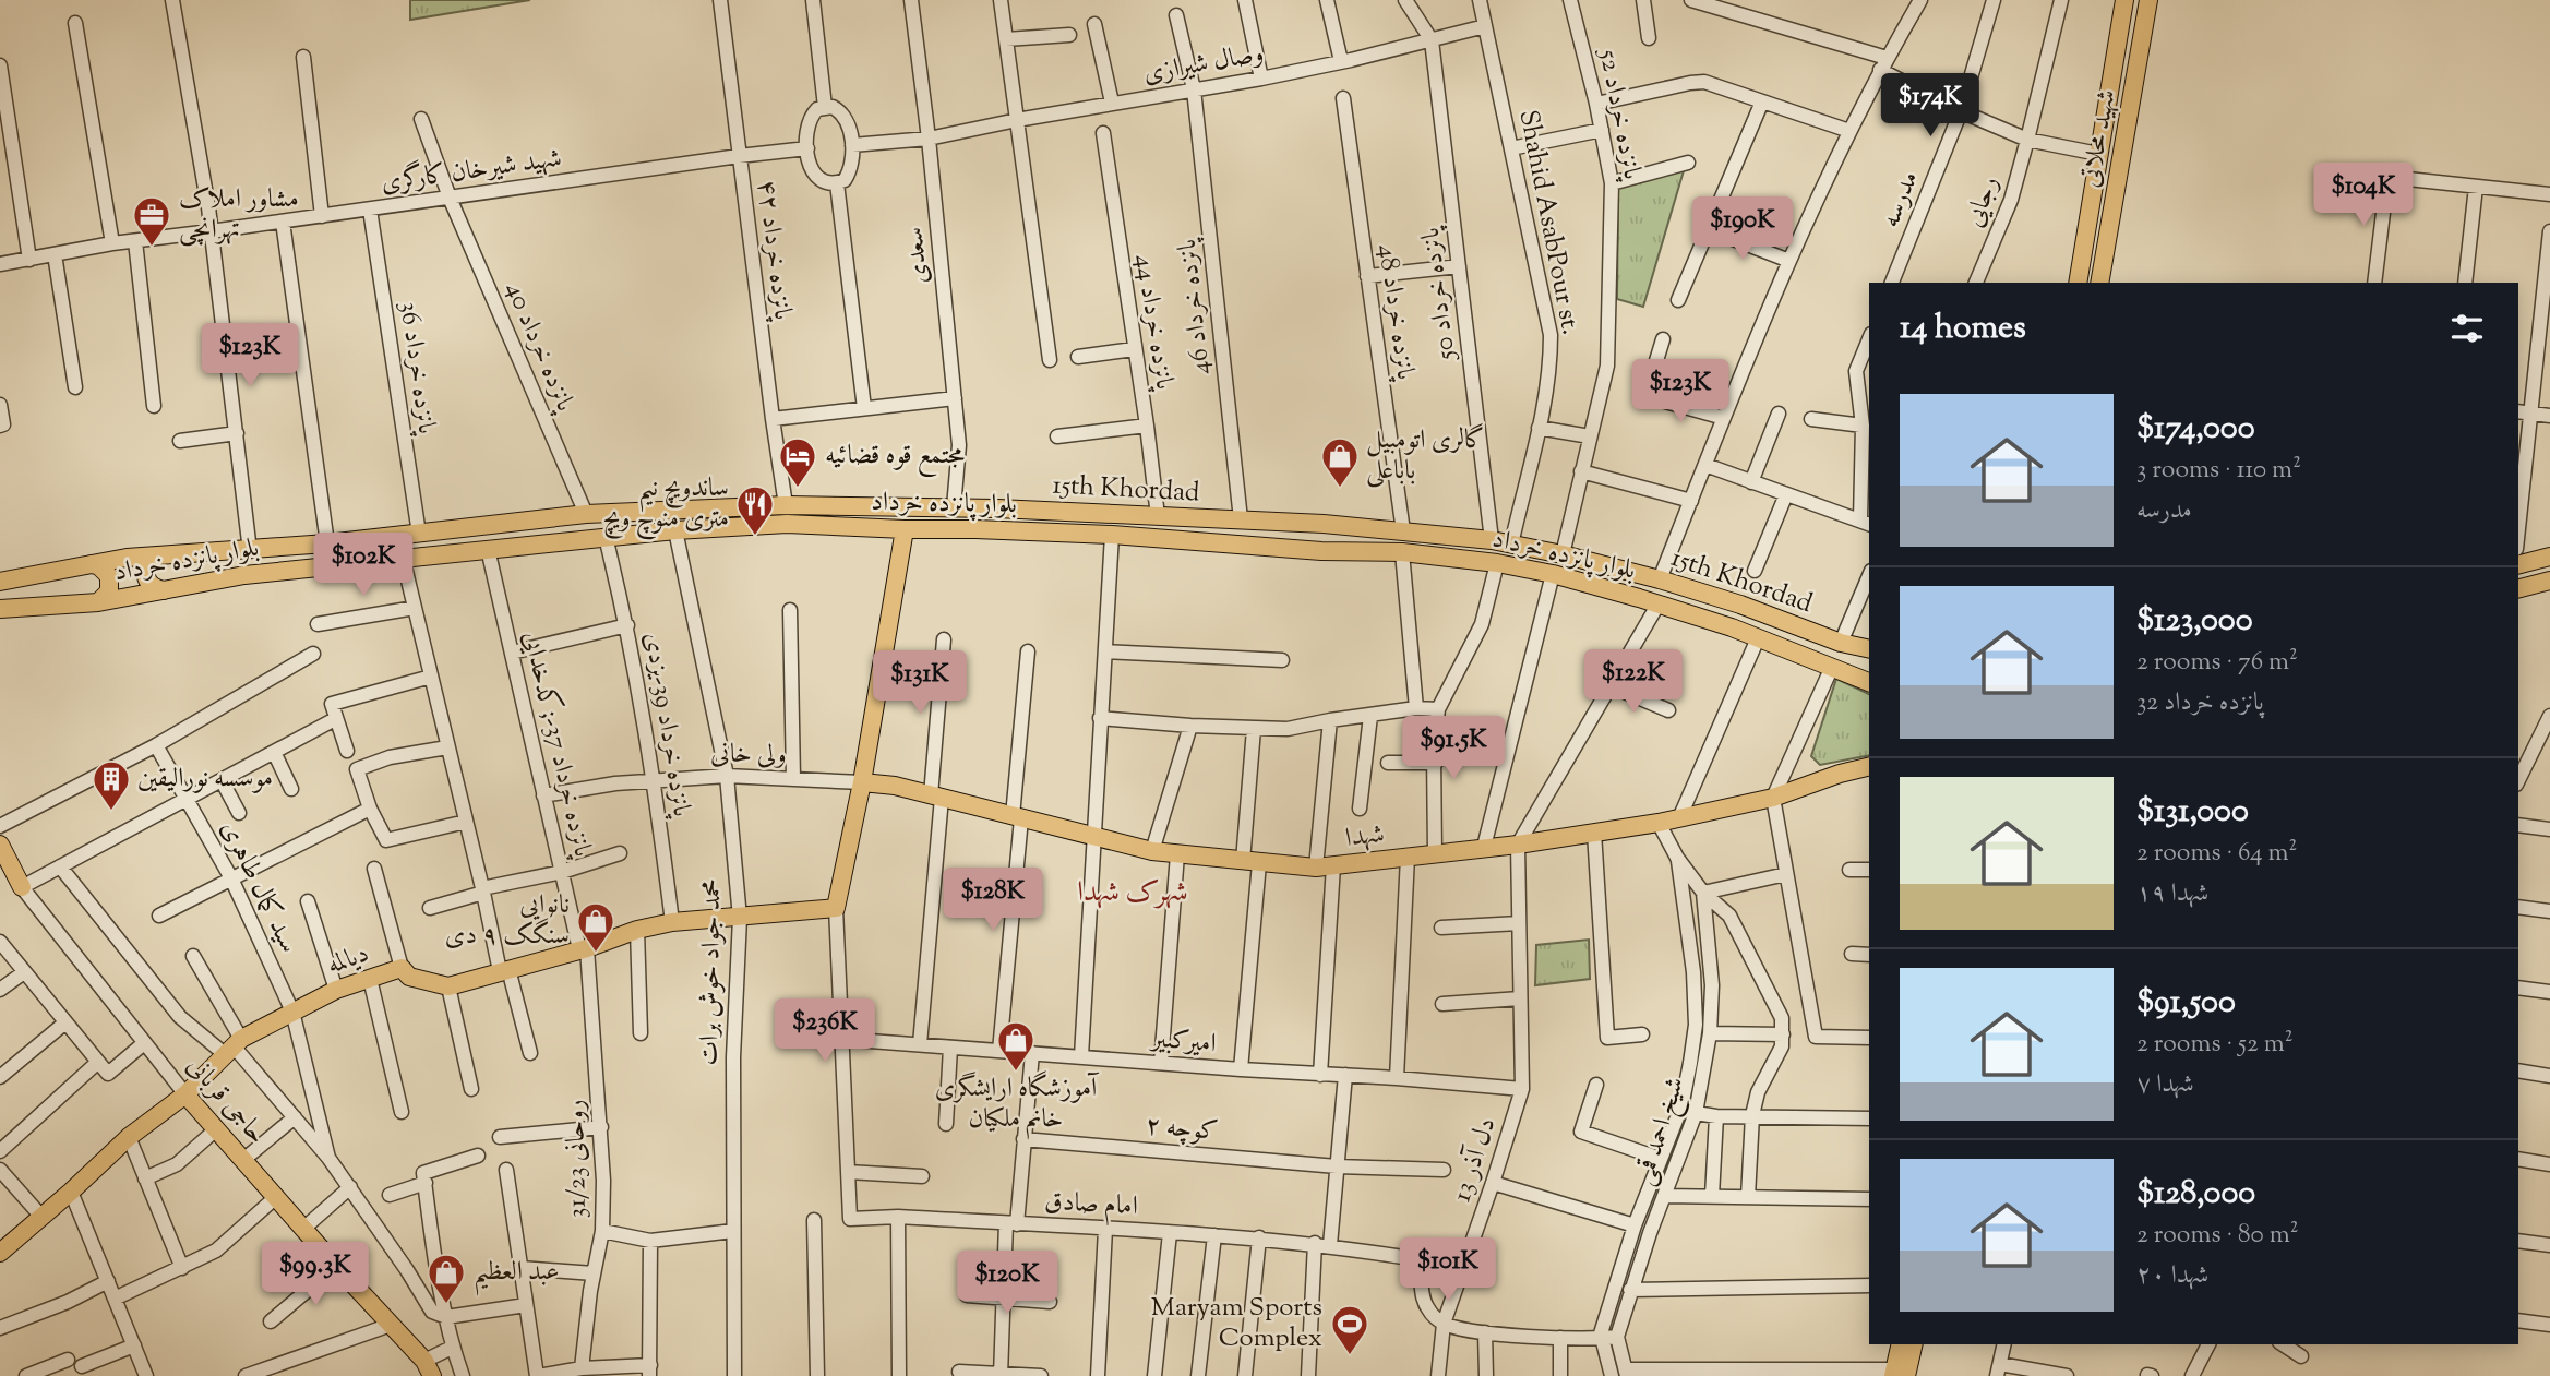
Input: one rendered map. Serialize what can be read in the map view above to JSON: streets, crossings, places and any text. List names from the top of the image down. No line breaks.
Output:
{"streets":{"main road":["شهید محلاتی","15th Khordad","بلوار پانزده خرداد","شهدا","دیالمه","حاجی قربانی"],"street":["وصال شیرازی","پانزده خرداد 52","شهید شیرخان کارگری","مدرسه","رجایی","Shahid AsabPour st.","پانزده خرداد ۴۲","سعدی","پانزده خرداد 50","پانزده خرداد 46","پانزده خرداد 48","پانزده خرداد 44","پانزده خرداد 40","پانزده خرداد 36","پانزده خرداد 39-یزدی","پانزده خرداد 37-;کدخدایی","ولی خانی","سید کمال طاهری","محمد جواد خوش برات","امیرکبیر","کوچه ۲","شیخ احمد قمی","روحانی 31/23","دل آذر 13","امام صادق"]},"crossings":[["وصال شیرازی","شهید شیرخان کارگری"],["وصال شیرازی","Shahid AsabPour st."],["وصال شیرازی","سعدی"],["وصال شیرازی","پانزده خرداد 50"],["وصال شیرازی","پانزده خرداد 46"],["پانزده خرداد 52","15th Khordad"],["شهید شیرخان کارگری","پانزده خرداد ۴۲"],["شهید شیرخان کارگری","پانزده خرداد 40"],["شهید شیرخان کارگری","پانزده خرداد 36"],["Shahid AsabPour st.","15th Khordad"],["پانزده خرداد ۴۲","15th Khordad"],["سعدی","15th Khordad"],["پانزده خرداد 50","15th Khordad"],["پانزده خرداد 46","15th Khordad"],["پانزده خرداد 48","15th Khordad"],["پانزده خرداد 44","15th Khordad"],["پانزده خرداد 40","15th Khordad"],["پانزده خرداد 36","15th Khordad"],["بلوار پانزده خرداد","پانزده خرداد 39-یزدی"],["بلوار پانزده خرداد","پانزده خرداد 37-;کدخدایی"],["بلوار پانزده خرداد","محمد جواد خوش برات"],["پانزده خرداد 39-یزدی","ولی خانی"],["پانزده خرداد 37-;کدخدایی","ولی خانی"],["پانزده خرداد 37-;کدخدایی","روحانی 31/23"],["ولی خانی","شهدا"],["ولی خانی","محمد جواد خوش برات"],["شهدا","شیخ احمد قمی"],["شهدا","دل آذر 13"],["سید کمال طاهری","دیالمه"],["دیالمه","حاجی قربانی"],["امیرکبیر","دل آذر 13"],["دل آذر 13","امام صادق"]],"districts":["شهرک شهدا"],"places":{"office":["مشاور املاک تهرانچی"],"hotel":["مجتمع قوه قضائیه"],"shop":["گالری اتومبیل باباعلی","نانوایی سنگک ۹ دی","آموزشگاه ارایشگری خانم ملکیان","عبد العظيم"],"restaurant":["ساندویچ نیم متری منوچ ویچ"],"building":["موسسه نورالیقین"],"sports":["Maryam Sports Complex"]},"page":{"price":["$174K","$104K","$190K","$123K","$123K","$102K","$122K","$131K","$91.5K","$128K","$236K","$101K","$99.3K","$120K"],"heading":"14 homes","list":[{"name":"$174,000","note":"3 rooms · 110 m² · مدرسه"},{"name":"$123,000","note":"2 rooms · 76 m² · پانزده خرداد 32"},{"name":"$131,000","note":"2 rooms · 64 m² · شهدا ۱۹"},{"name":"$91,500","note":"2 rooms · 52 m² · شهدا ۷"},{"name":"$128,000","note":"2 rooms · 80 m² · شهدا ۲۰"}]}}
